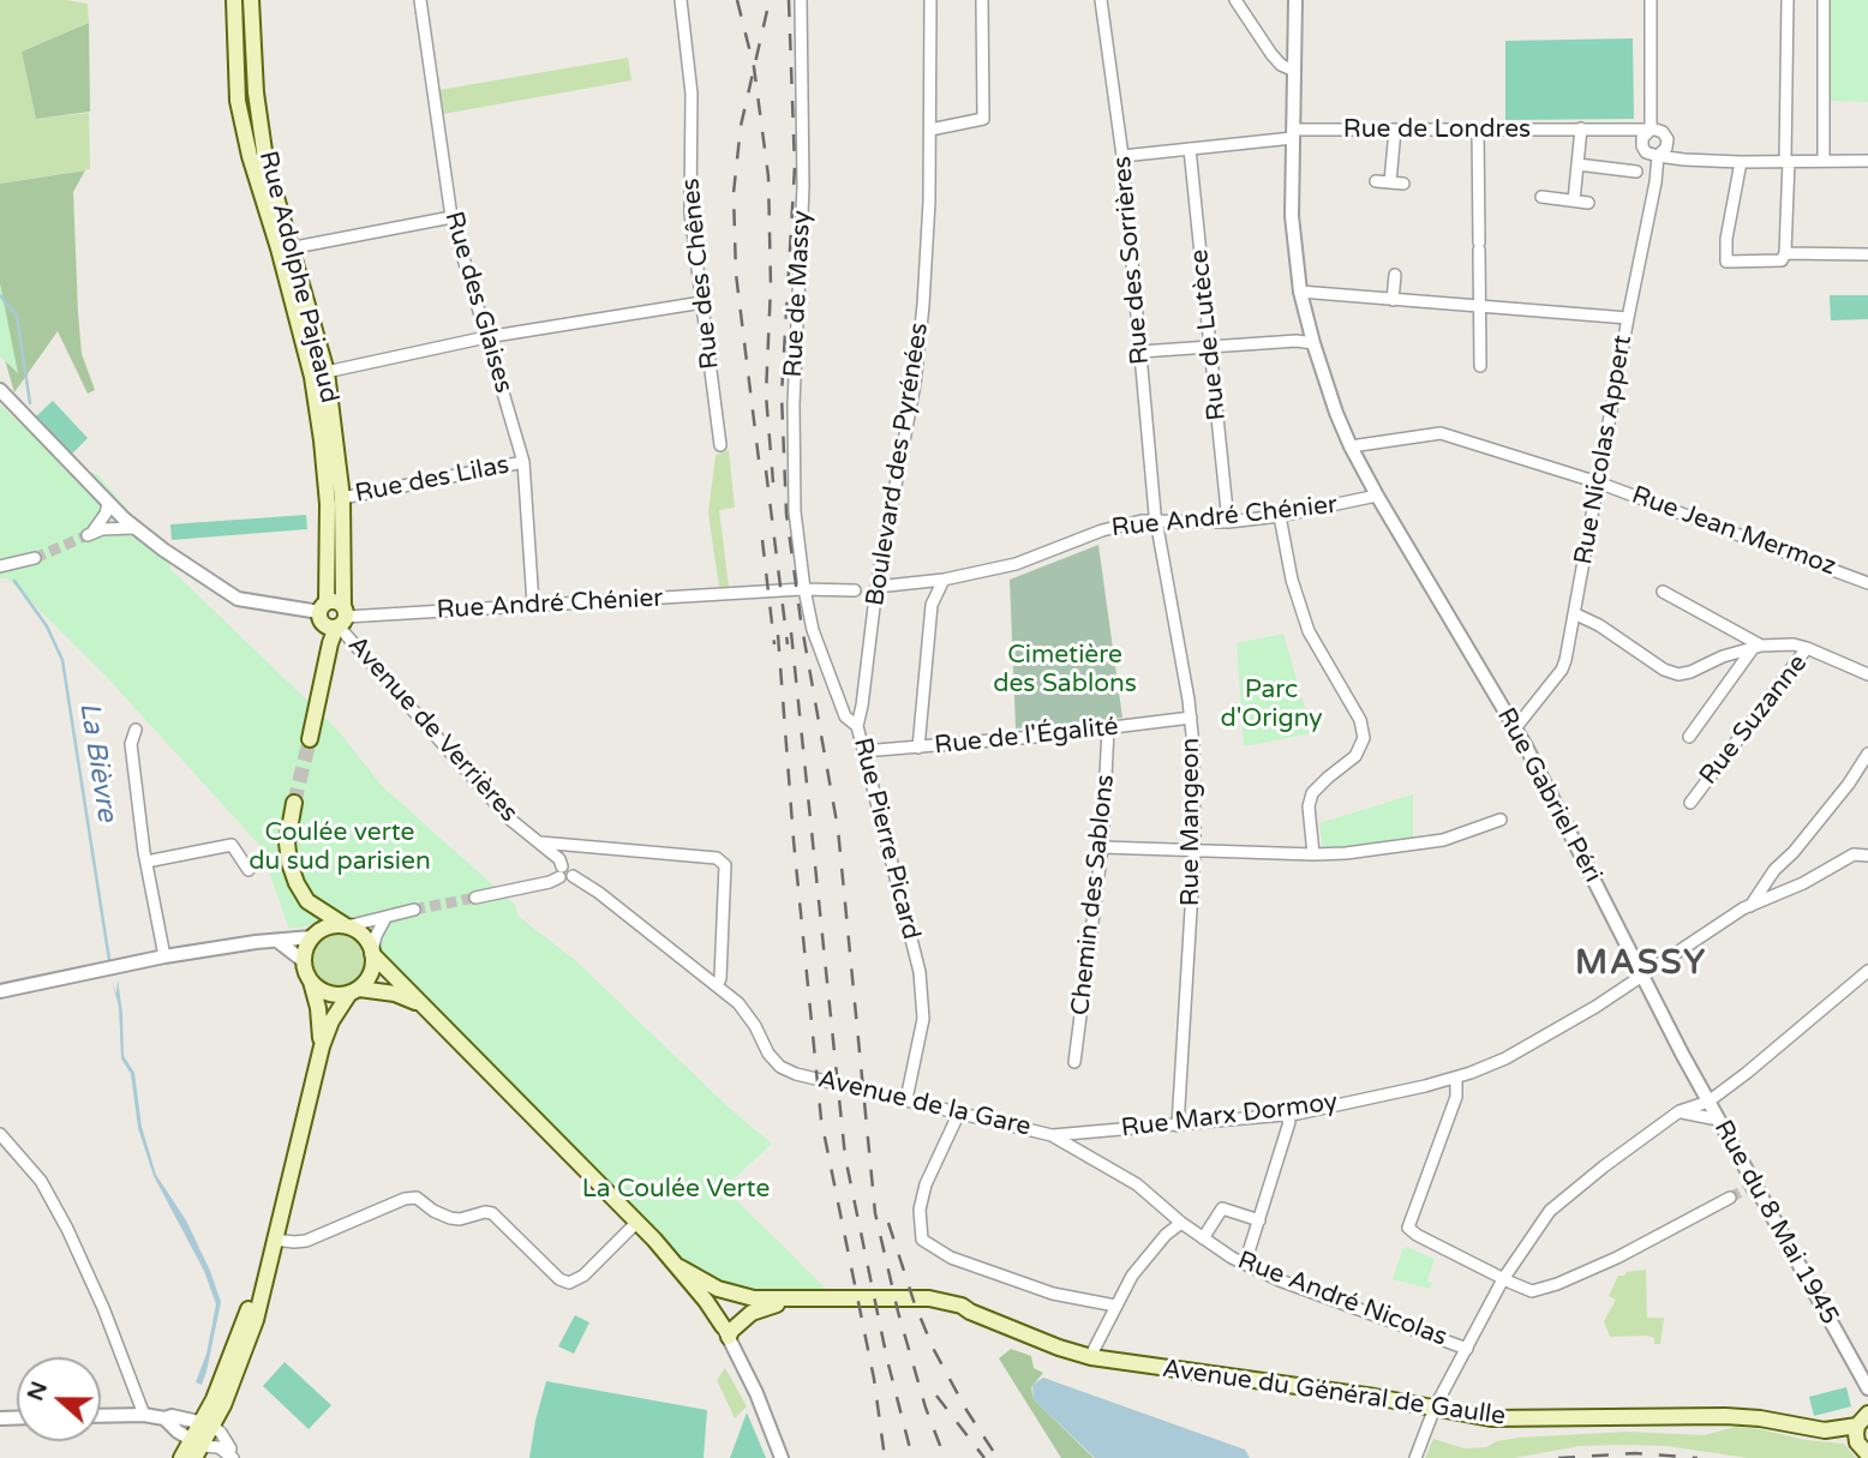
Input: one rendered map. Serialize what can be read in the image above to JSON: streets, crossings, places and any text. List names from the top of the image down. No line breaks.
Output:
{"streets":{"main road":["Rue Adolphe Pajeaud","Avenue du Général de Gaulle"],"street":["Rue de Londres","Rue des Sorrières","Rue des Chênes","Rue de Massy","Rue des Glaises","Rue de Lutèce","Rue Nicolas Appert","Boulevard des Pyrénées","Rue des Lilas","Rue André Chénier","Rue Jean Mermoz","Rue Suzanne","Avenue de Verrières","Rue de l'Égalité","Rue Gabriel Péri","Rue Mangeon","Rue Pierre Picard","Chemin des Sablons","Avenue de la Gare","Rue Marx Dormoy","Rue du 8 Mai 1945","Rue André Nicolas"]},"crossings":[["Rue de Londres","Rue des Sorrières"],["Rue de Londres","Rue de Lutèce"],["Rue de Londres","Rue Nicolas Appert"],["Rue de Londres","Rue Gabriel Péri"],["Rue des Sorrières","Rue André Chénier"],["Rue des Sorrières","Rue Mangeon"],["Rue Adolphe Pajeaud","Rue des Lilas"],["Rue Adolphe Pajeaud","Rue André Chénier"],["Rue Adolphe Pajeaud","Avenue de Verrières"],["Rue de Massy","Rue André Chénier"],["Rue de Massy","Rue Pierre Picard"],["Rue des Glaises","Rue des Lilas"],["Rue des Glaises","Rue André Chénier"],["Rue de Lutèce","Rue André Chénier"],["Rue Nicolas Appert","Rue Jean Mermoz"],["Rue Nicolas Appert","Rue Gabriel Péri"],["Boulevard des Pyrénées","Rue André Chénier"],["Boulevard des Pyrénées","Rue Pierre Picard"],["Rue André Chénier","Avenue de Verrières"],["Rue André Chénier","Rue Gabriel Péri"],["Rue André Chénier","Rue Mangeon"],["Rue André Chénier","Rue Pierre Picard"],["Rue Jean Mermoz","Rue Gabriel Péri"],["Rue de l'Égalité","Rue Mangeon"],["Rue de l'Égalité","Rue Pierre Picard"],["Rue de l'Égalité","Chemin des Sablons"],["Rue Gabriel Péri","Rue Marx Dormoy"],["Rue Gabriel Péri","Rue du 8 Mai 1945"],["Rue Mangeon","Rue Marx Dormoy"],["Rue Pierre Picard","Avenue de la Gare"],["Avenue de la Gare","Rue Marx Dormoy"],["Avenue de la Gare","Rue André Nicolas"],["Rue Marx Dormoy","Rue André Nicolas"],["Rue du 8 Mai 1945","Avenue du Général de Gaulle"]],"districts":["MASSY"],"water":["La Bièvre"],"parks":["Cimetière des Sablons","Parc d'Origny","Coulée verte du sud parisien","La Coulée Verte"],"north":"left"}
